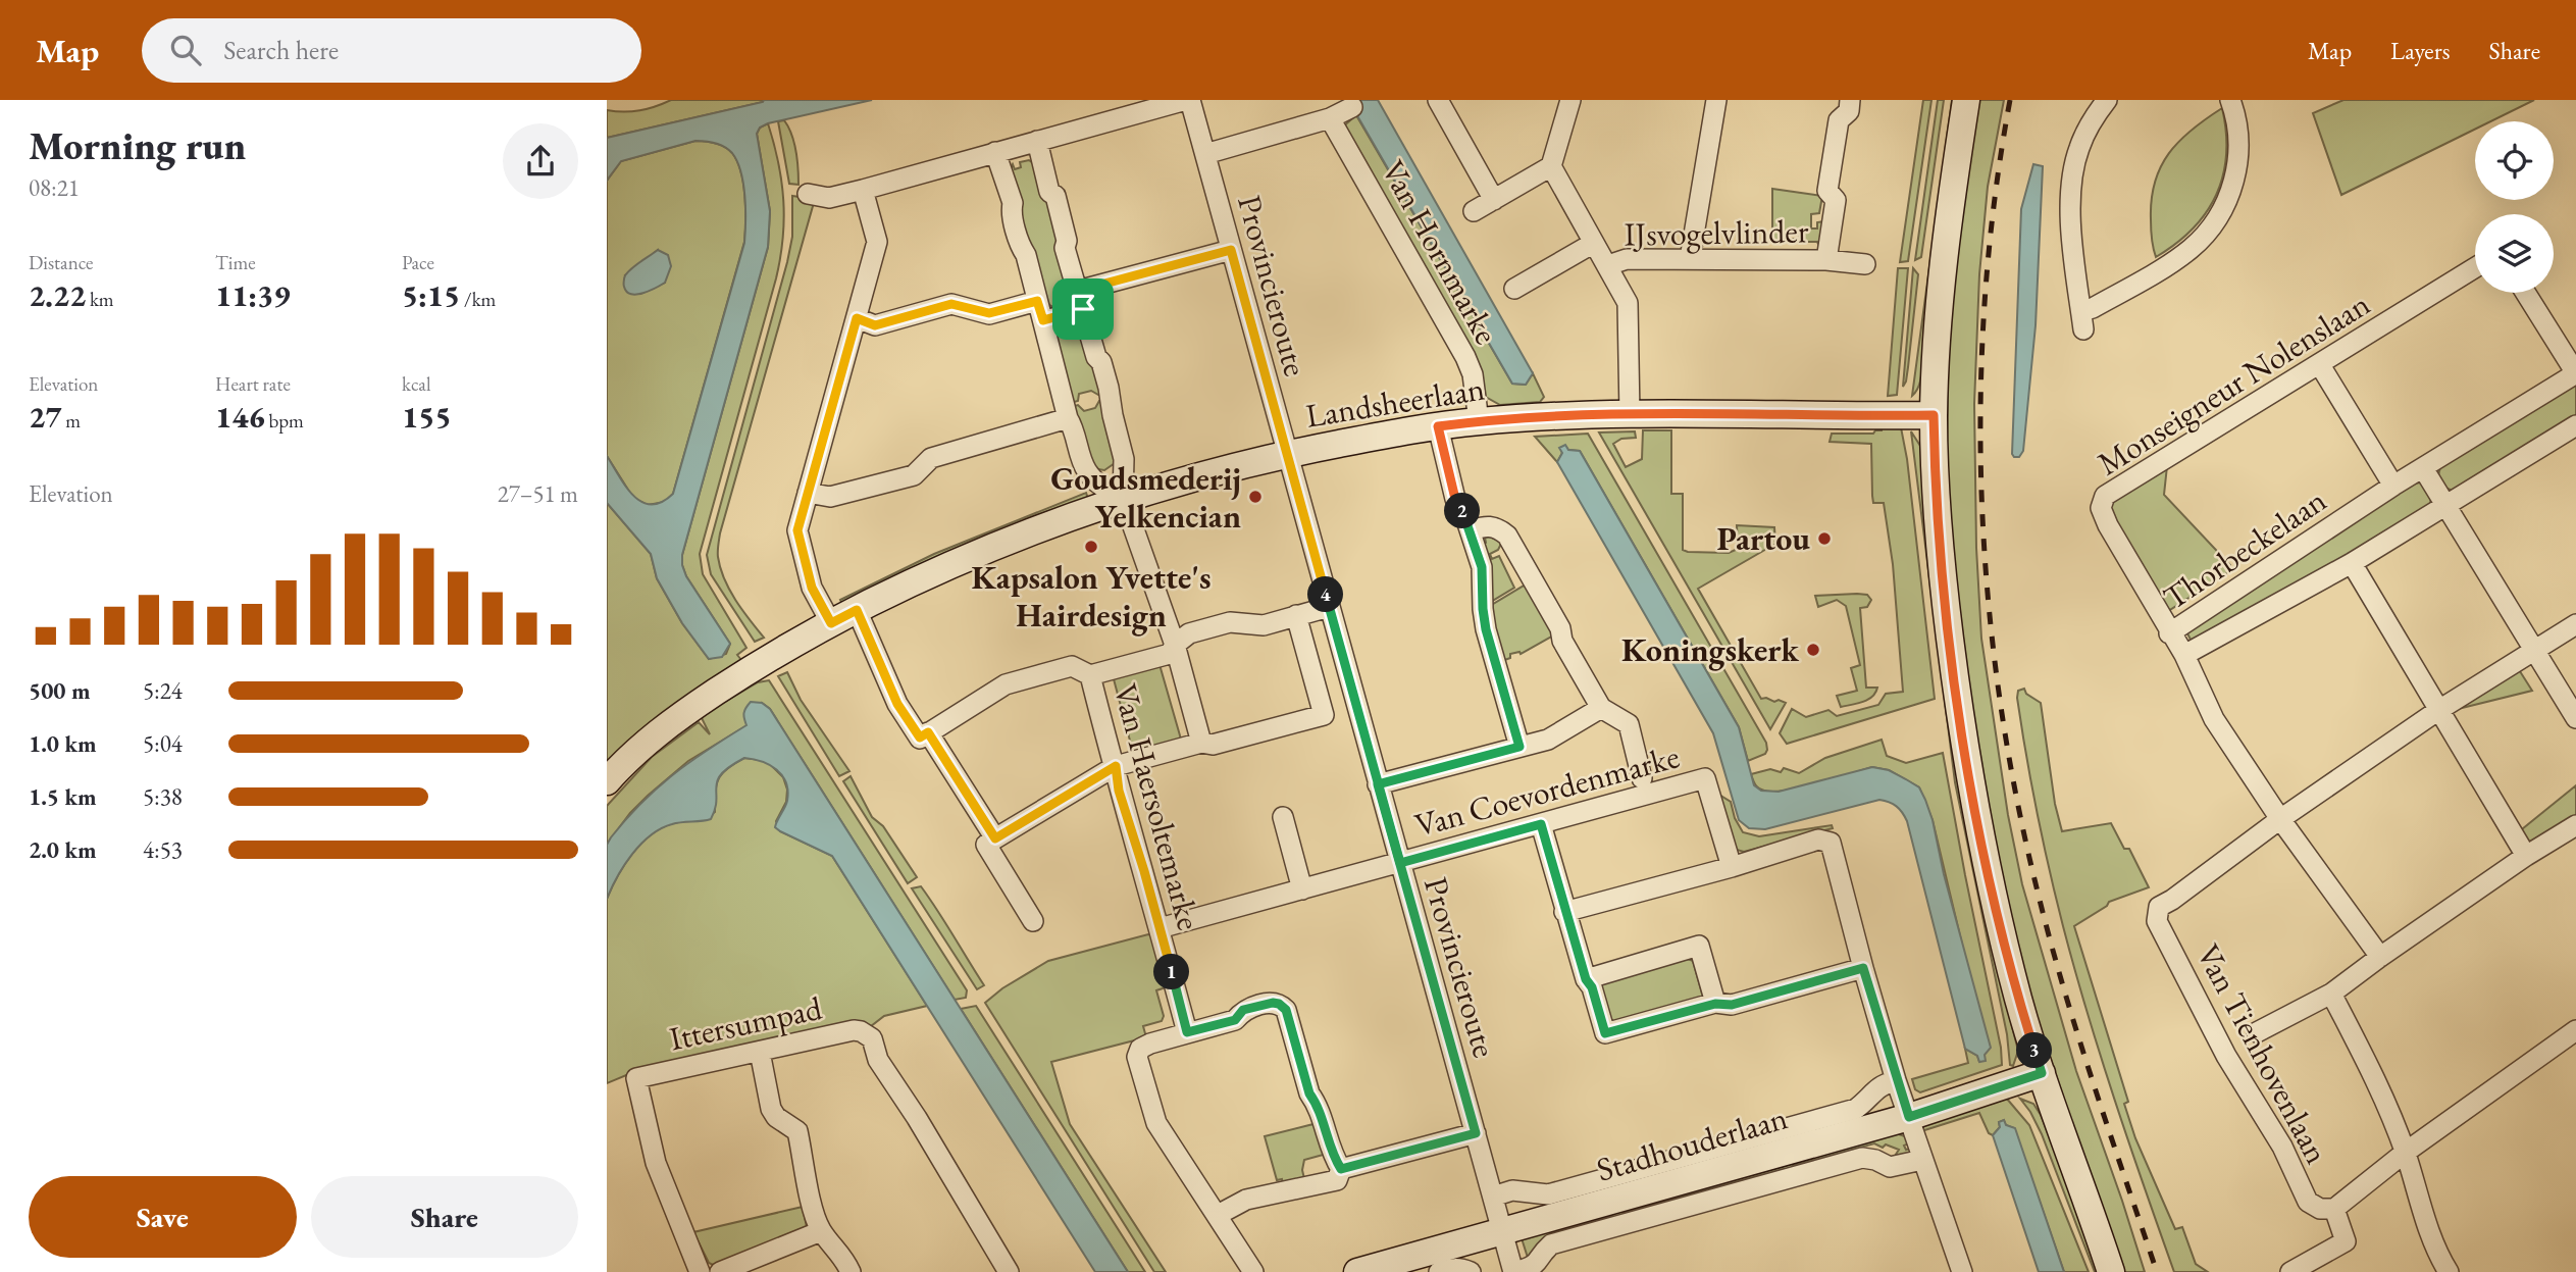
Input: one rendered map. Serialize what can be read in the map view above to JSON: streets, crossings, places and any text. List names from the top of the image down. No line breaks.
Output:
{"streets":{"street":["IJsvogelvlinder","Van Hornmarke","Provincieroute","Monseigneur Nolenslaan","Landsheerlaan","Thorbeckelaan","Van Coevordenmarke","Van Haersoltemarke","Ittersumpad","Van Tienhovenlaan","Stadhouderlaan"]},"crossings":[["Van Hornmarke","Landsheerlaan"],["Provincieroute","Landsheerlaan"],["Provincieroute","Van Coevordenmarke"],["Provincieroute","Stadhouderlaan"],["Monseigneur Nolenslaan","Thorbeckelaan"],["Van Coevordenmarke","Van Haersoltemarke"]],"places":["Goudsmederij Yelkencian","Partou","Kapsalon Yvette's Hairdesign","Koningskerk"],"page":{"header":"Map","search":"Search here","nav":["Map","Layers","Share"],"heading":["Morning run","08:21"],"stats":[["Distance","2.22 km"],["Time","11:39"],["Pace","5:15 /km"],["Elevation","27 m"],["Heart rate","146 bpm"],["kcal","155"]],"chart":["Elevation","27–51 m"],"pins":["2","4","1","3"],"list":[{"name":"500 m","note":"5:24"},{"name":"1.0 km","note":"5:04"},{"name":"1.5 km","note":"5:38"},{"name":"2.0 km","note":"4:53"}],"buttons":["Save","Share"]}}
